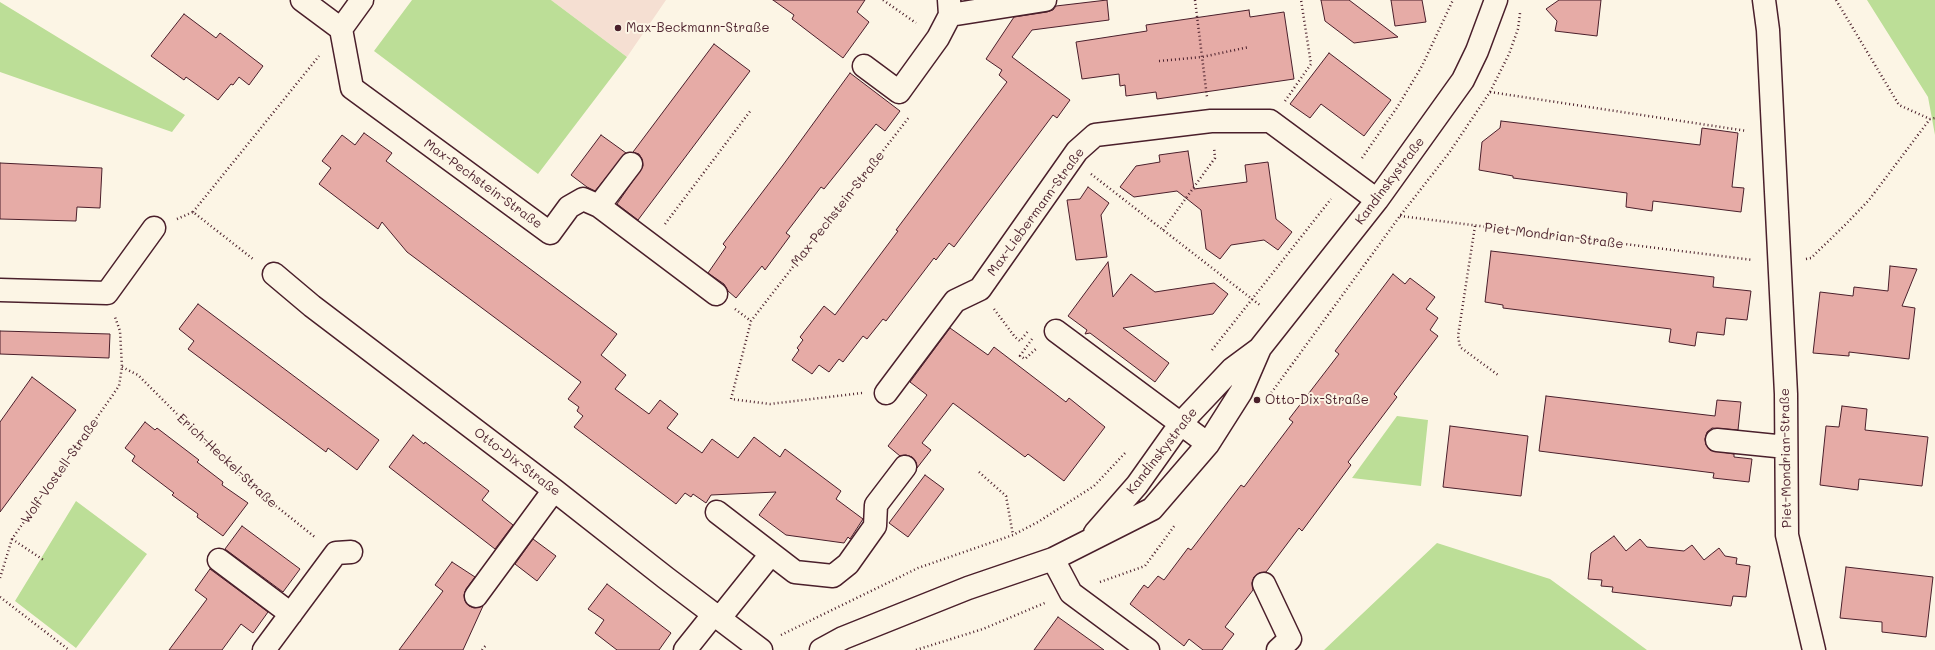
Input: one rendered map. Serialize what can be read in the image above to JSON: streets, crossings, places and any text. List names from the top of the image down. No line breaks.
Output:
{"streets":{"street":["Kandinskystraße","Max-Pechstein-Straße","Max-Liebermann-Straße","Piet-Mondrian-Straße","Otto-Dix-Straße"],"path":["Erich-Heckel-Straße","Wolf-Vostell-Straße"]},"crossings":[["Kandinskystraße","Max-Liebermann-Straße"],["Max-Pechstein-Straße","Max-Liebermann-Straße"],["Erich-Heckel-Straße","Wolf-Vostell-Straße"]],"places":["Max-Beckmann-Straße","Otto-Dix-Straße"]}
